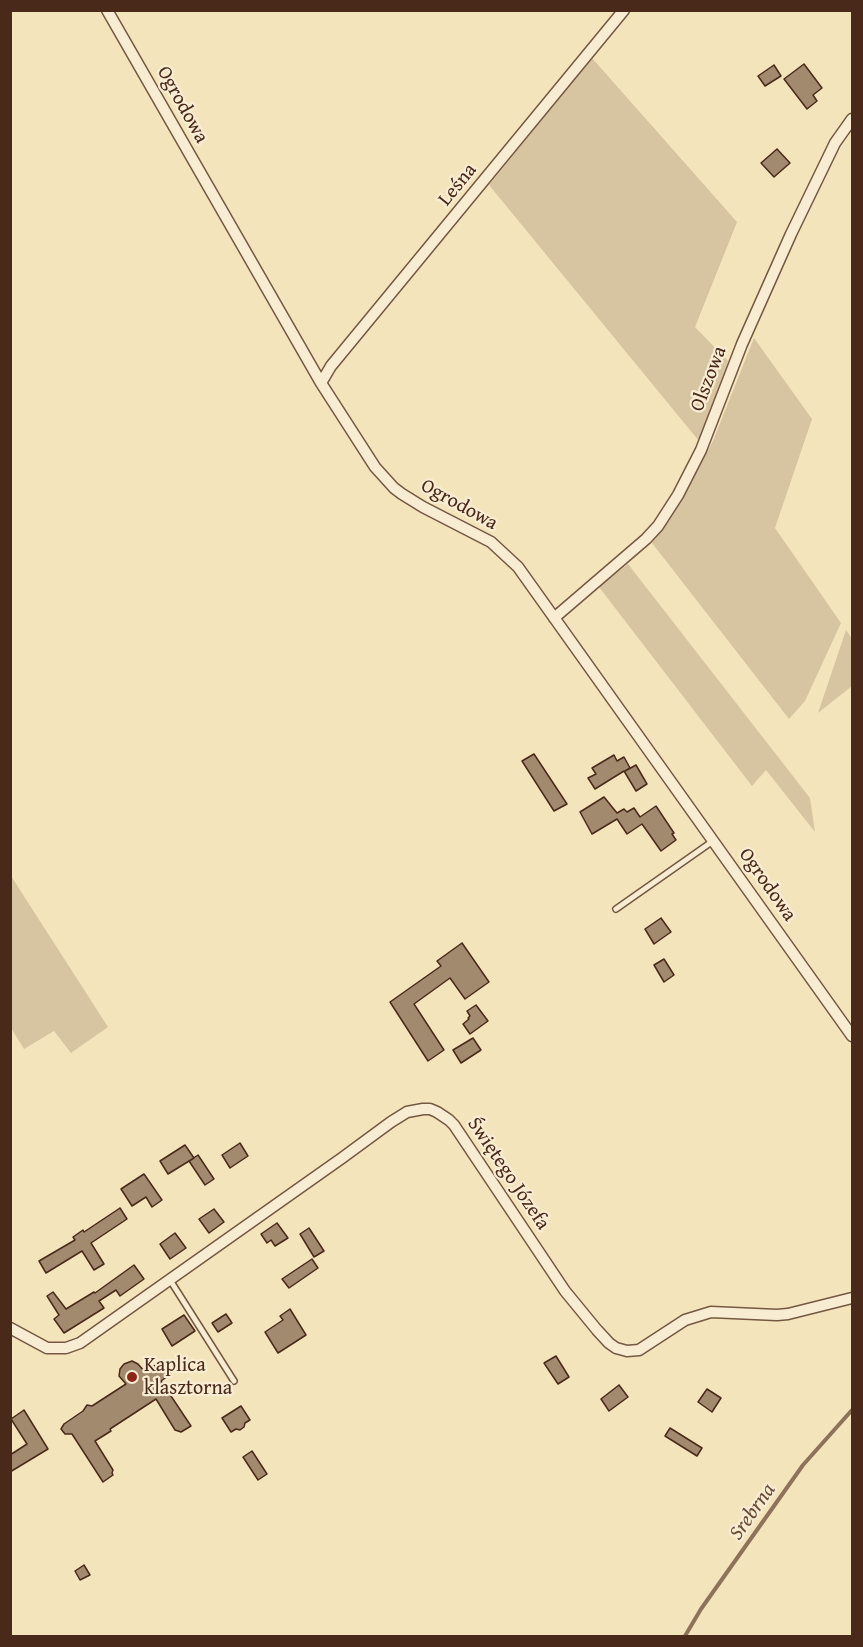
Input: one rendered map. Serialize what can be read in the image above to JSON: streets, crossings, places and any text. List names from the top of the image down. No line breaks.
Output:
{"streets":{"street":["Ogrodowa","Leśna","Olszowa","Świętego Józefa"]},"crossings":[["Ogrodowa","Leśna"],["Ogrodowa","Olszowa"]],"water":["Srebrna"],"places":["Kaplica klasztorna"]}
